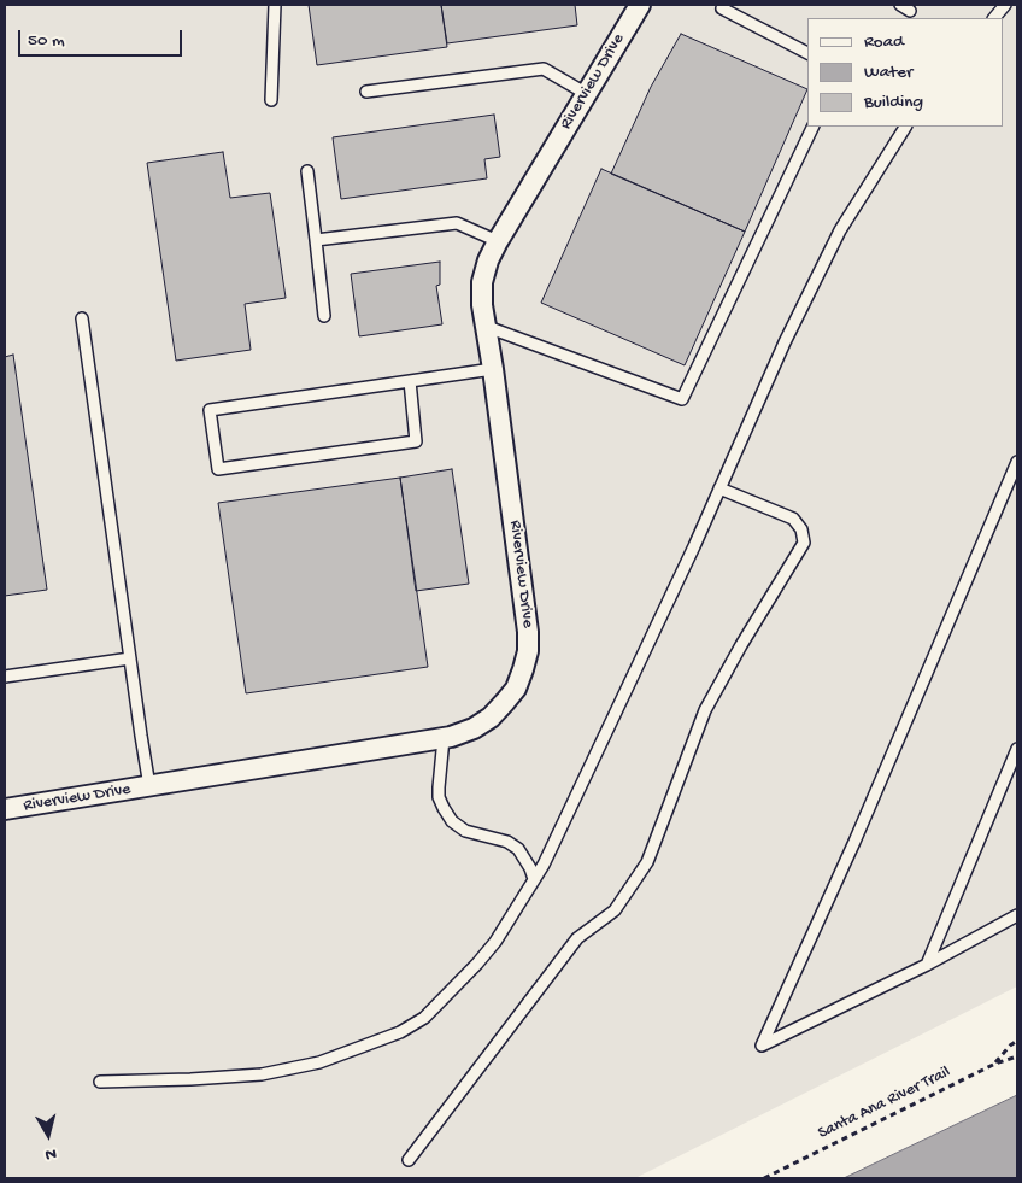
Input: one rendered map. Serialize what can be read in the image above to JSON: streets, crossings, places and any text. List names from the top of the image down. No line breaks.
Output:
{"streets":{"street":["Riverview Drive"],"path":["Santa Ana River Trail"]},"legend":["Road","Water","Building"],"scale_bar":"50 m","north":"bottom"}
